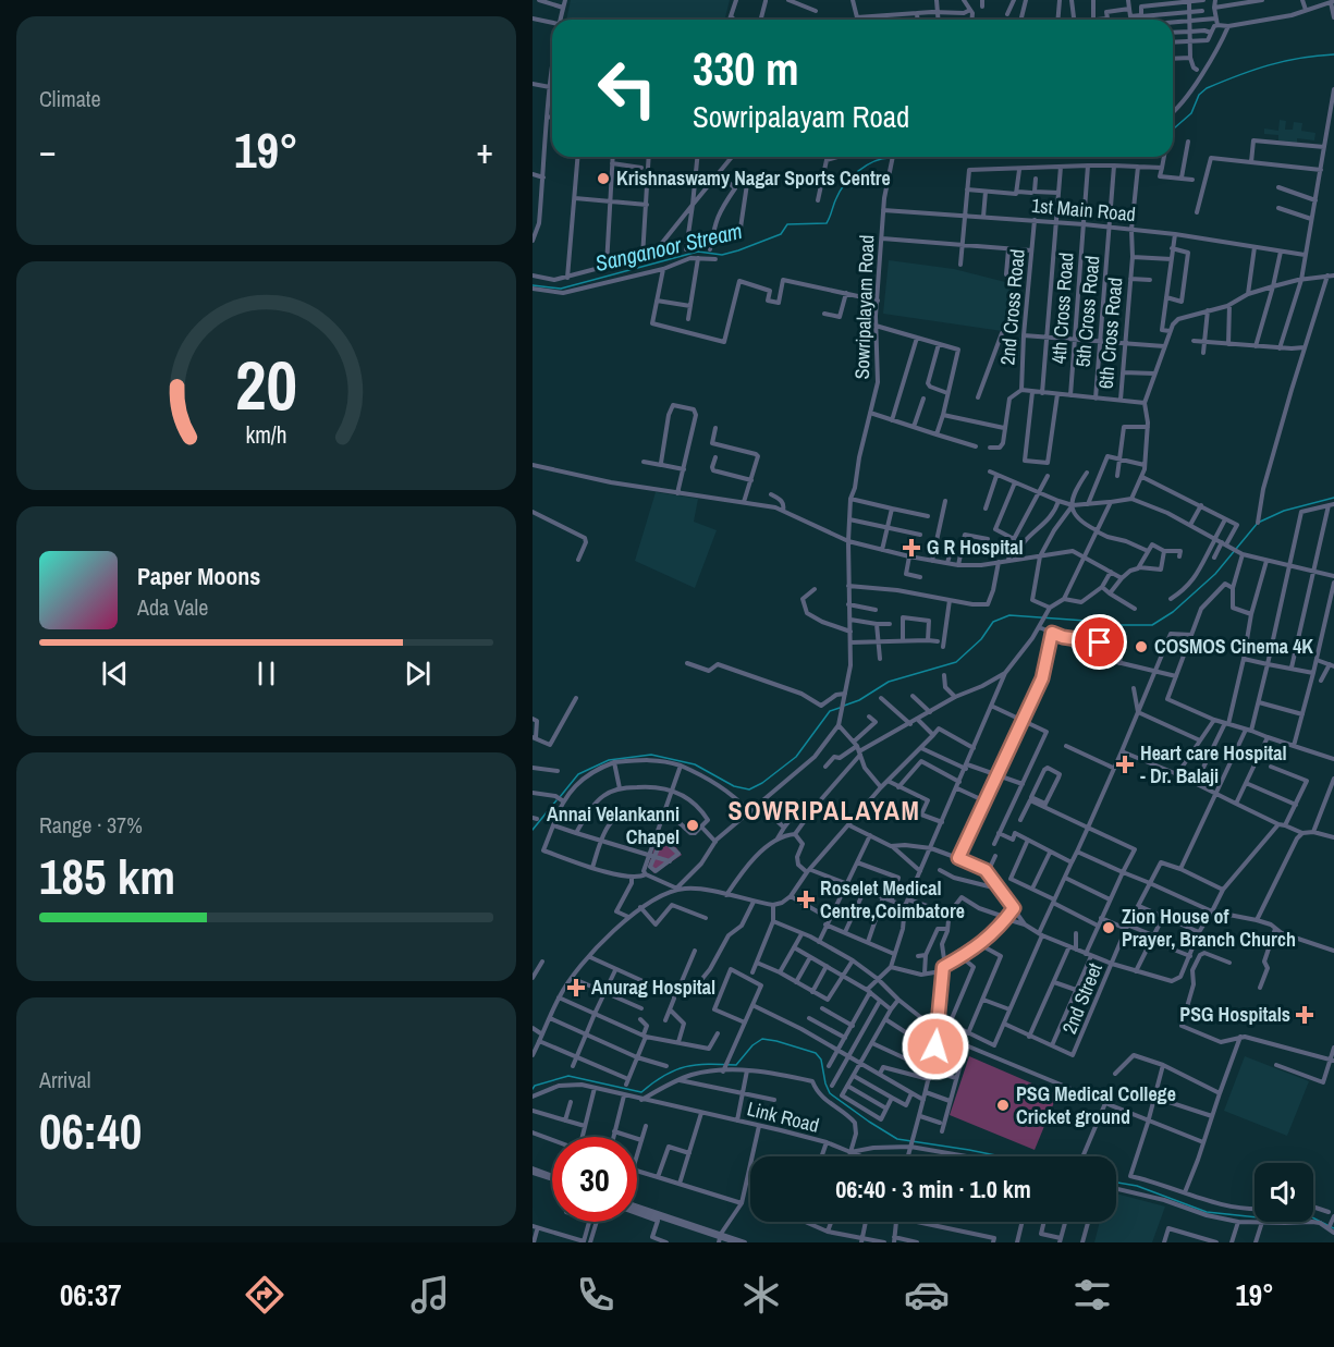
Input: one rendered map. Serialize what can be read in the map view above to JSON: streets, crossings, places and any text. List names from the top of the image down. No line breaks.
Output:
{"streets":{"street":["1st Main Road","Sowripalayam Road","2nd Cross Road","4th Cross Road","5th Cross Road","6th Cross Road","2nd Street","Link Road"]},"crossings":[["1st Main Road","Sowripalayam Road"],["1st Main Road","2nd Cross Road"],["1st Main Road","4th Cross Road"],["1st Main Road","5th Cross Road"],["1st Main Road","6th Cross Road"],["2nd Cross Road","4th Cross Road"],["2nd Cross Road","5th Cross Road"],["2nd Cross Road","6th Cross Road"]],"districts":["SOWRIPALAYAM"],"water":["Sanganoor Stream"],"places":{"other":["Krishnaswamy Nagar Sports Centre","COSMOS Cinema 4K","Annai Velankanni Chapel","Zion House of Prayer, Branch Church","PSG Medical College Cricket ground"],"health":["G R Hospital","Heart care Hospital - Dr. Balaji","Roselet Medical Centre,Coimbatore","Anurag Hospital","PSG Hospitals"]},"page":{"tile":["Climate",["Range · 37%","185 km"],["Arrival","06:40"]],"turn":["330 m","Sowripalayam Road"],"heat":["−","19°","+"],"song":["Paper Moons","Ada Vale"],"limit":"30","trip":"06:40 · 3 min · 1.0 km","tabs":["06:37","19°"],"gauge":["20","km/h"]}}
